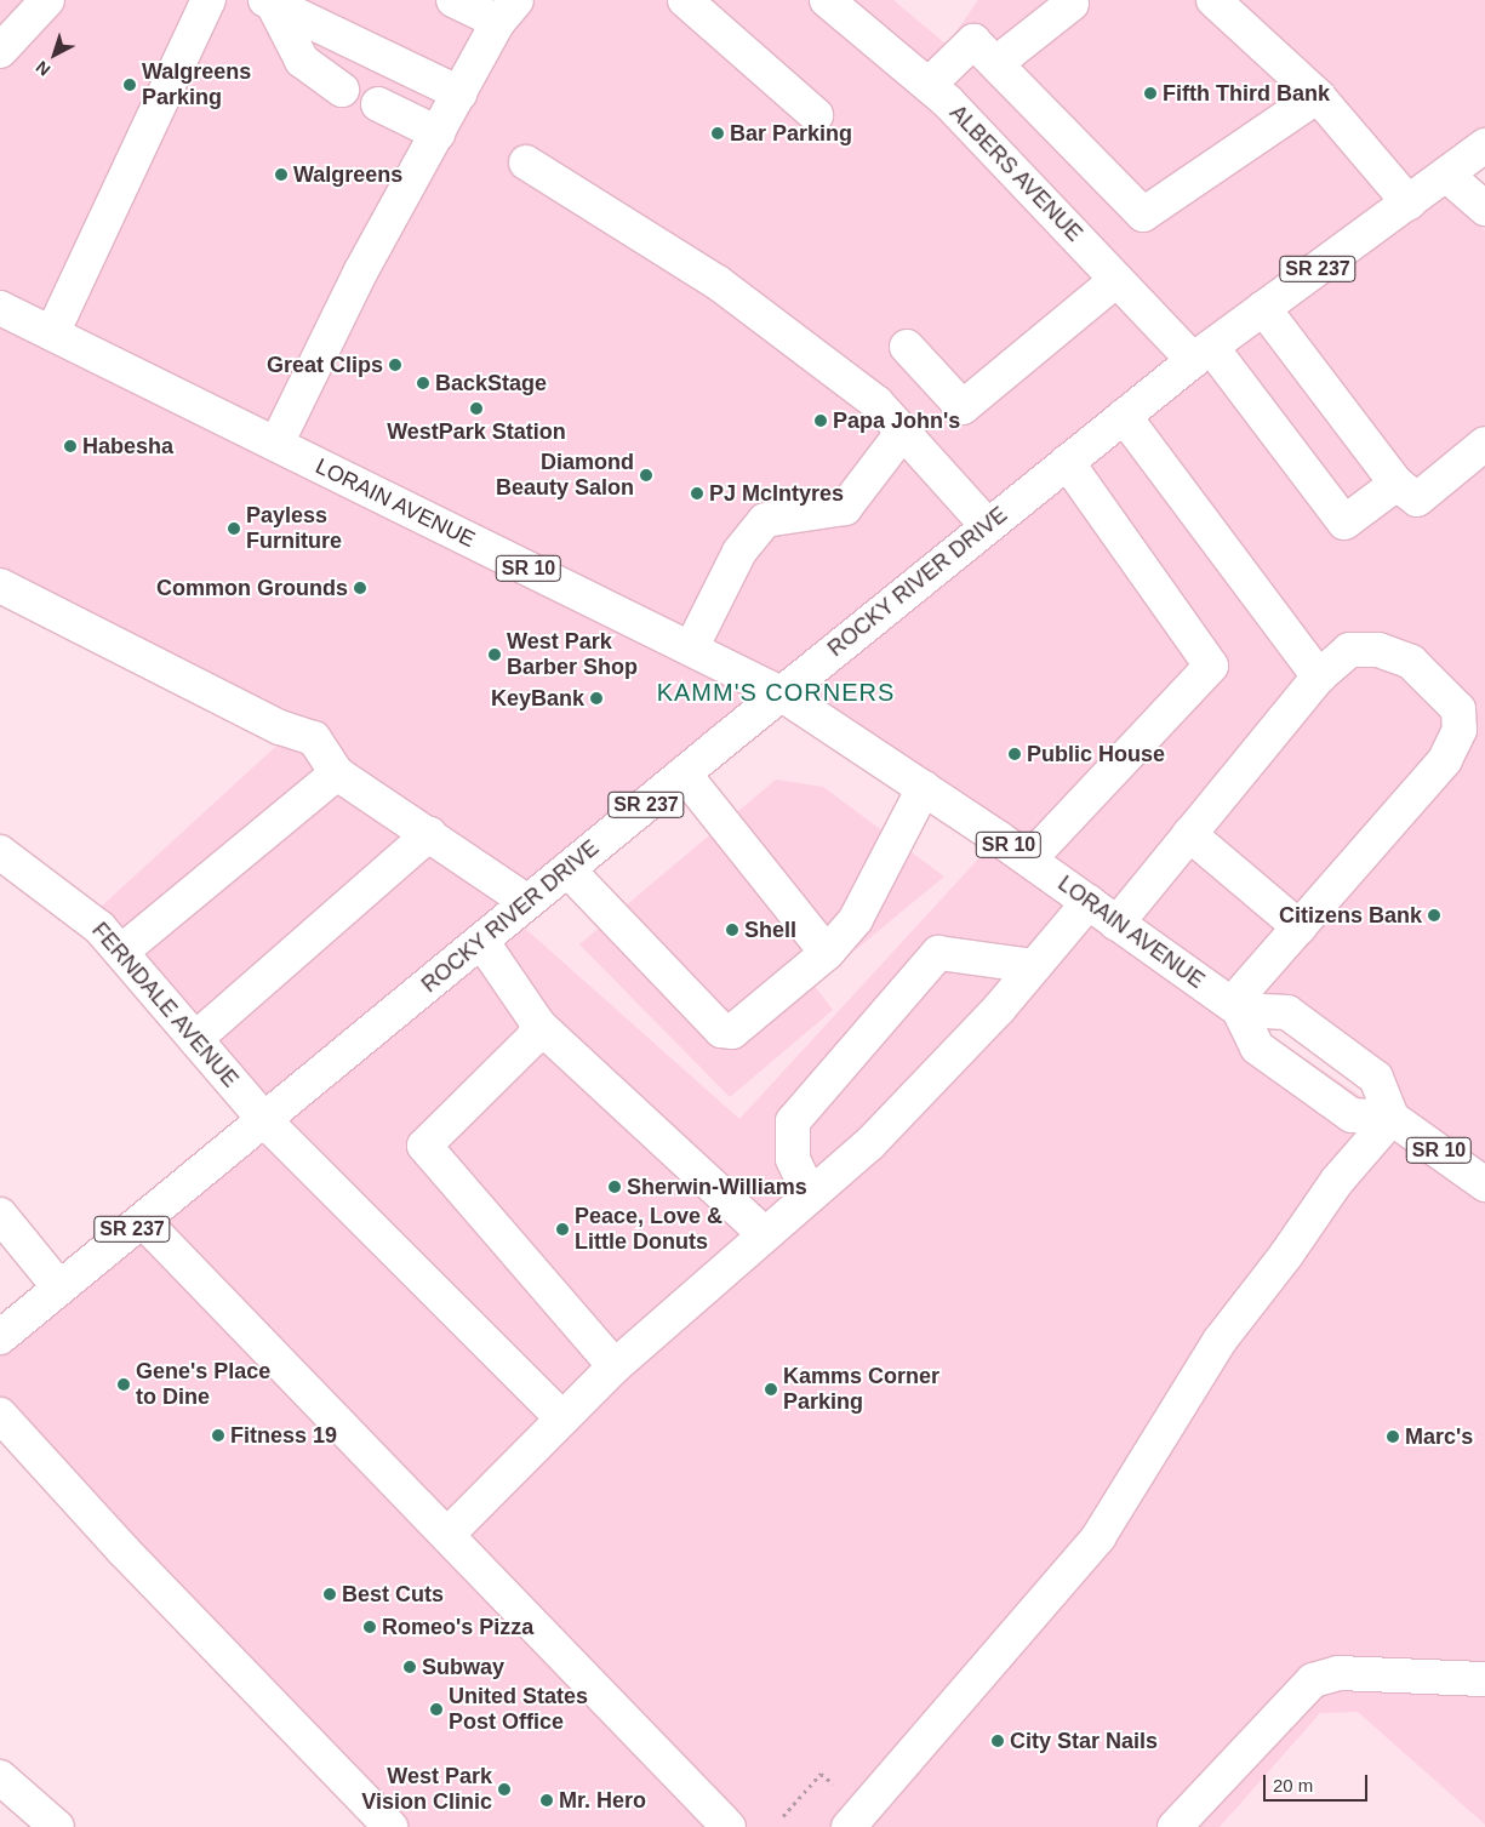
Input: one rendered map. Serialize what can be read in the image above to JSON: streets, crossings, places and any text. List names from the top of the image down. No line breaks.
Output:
{"streets":{"main road":["ALBERS AVENUE","SR 237","LORAIN AVENUE","SR 10","ROCKY RIVER DRIVE","FERNDALE AVENUE"]},"crossings":[["ALBERS AVENUE","ROCKY RIVER DRIVE"],["LORAIN AVENUE","SR 10"],["LORAIN AVENUE","ROCKY RIVER DRIVE"],["ROCKY RIVER DRIVE","FERNDALE AVENUE"]],"districts":["KAMM'S CORNERS"],"places":["Walgreens Parking","Fifth Third Bank","Bar Parking","Walgreens","Great Clips","BackStage","WestPark Station","Papa John's","Habesha","Diamond Beauty Salon","PJ McIntyres","Payless Furniture","Common Grounds","West Park Barber Shop","KeyBank","Public House","Citizens Bank","Shell","Sherwin-Williams","Peace, Love & Little Donuts","Gene's Place to Dine","Kamms Corner Parking","Fitness 19","Marc's","Best Cuts","Romeo's Pizza","Subway","United States Post Office","City Star Nails","West Park Vision Clinic","Mr. Hero"],"scale_bar":"20 m","north":"bottom left"}
